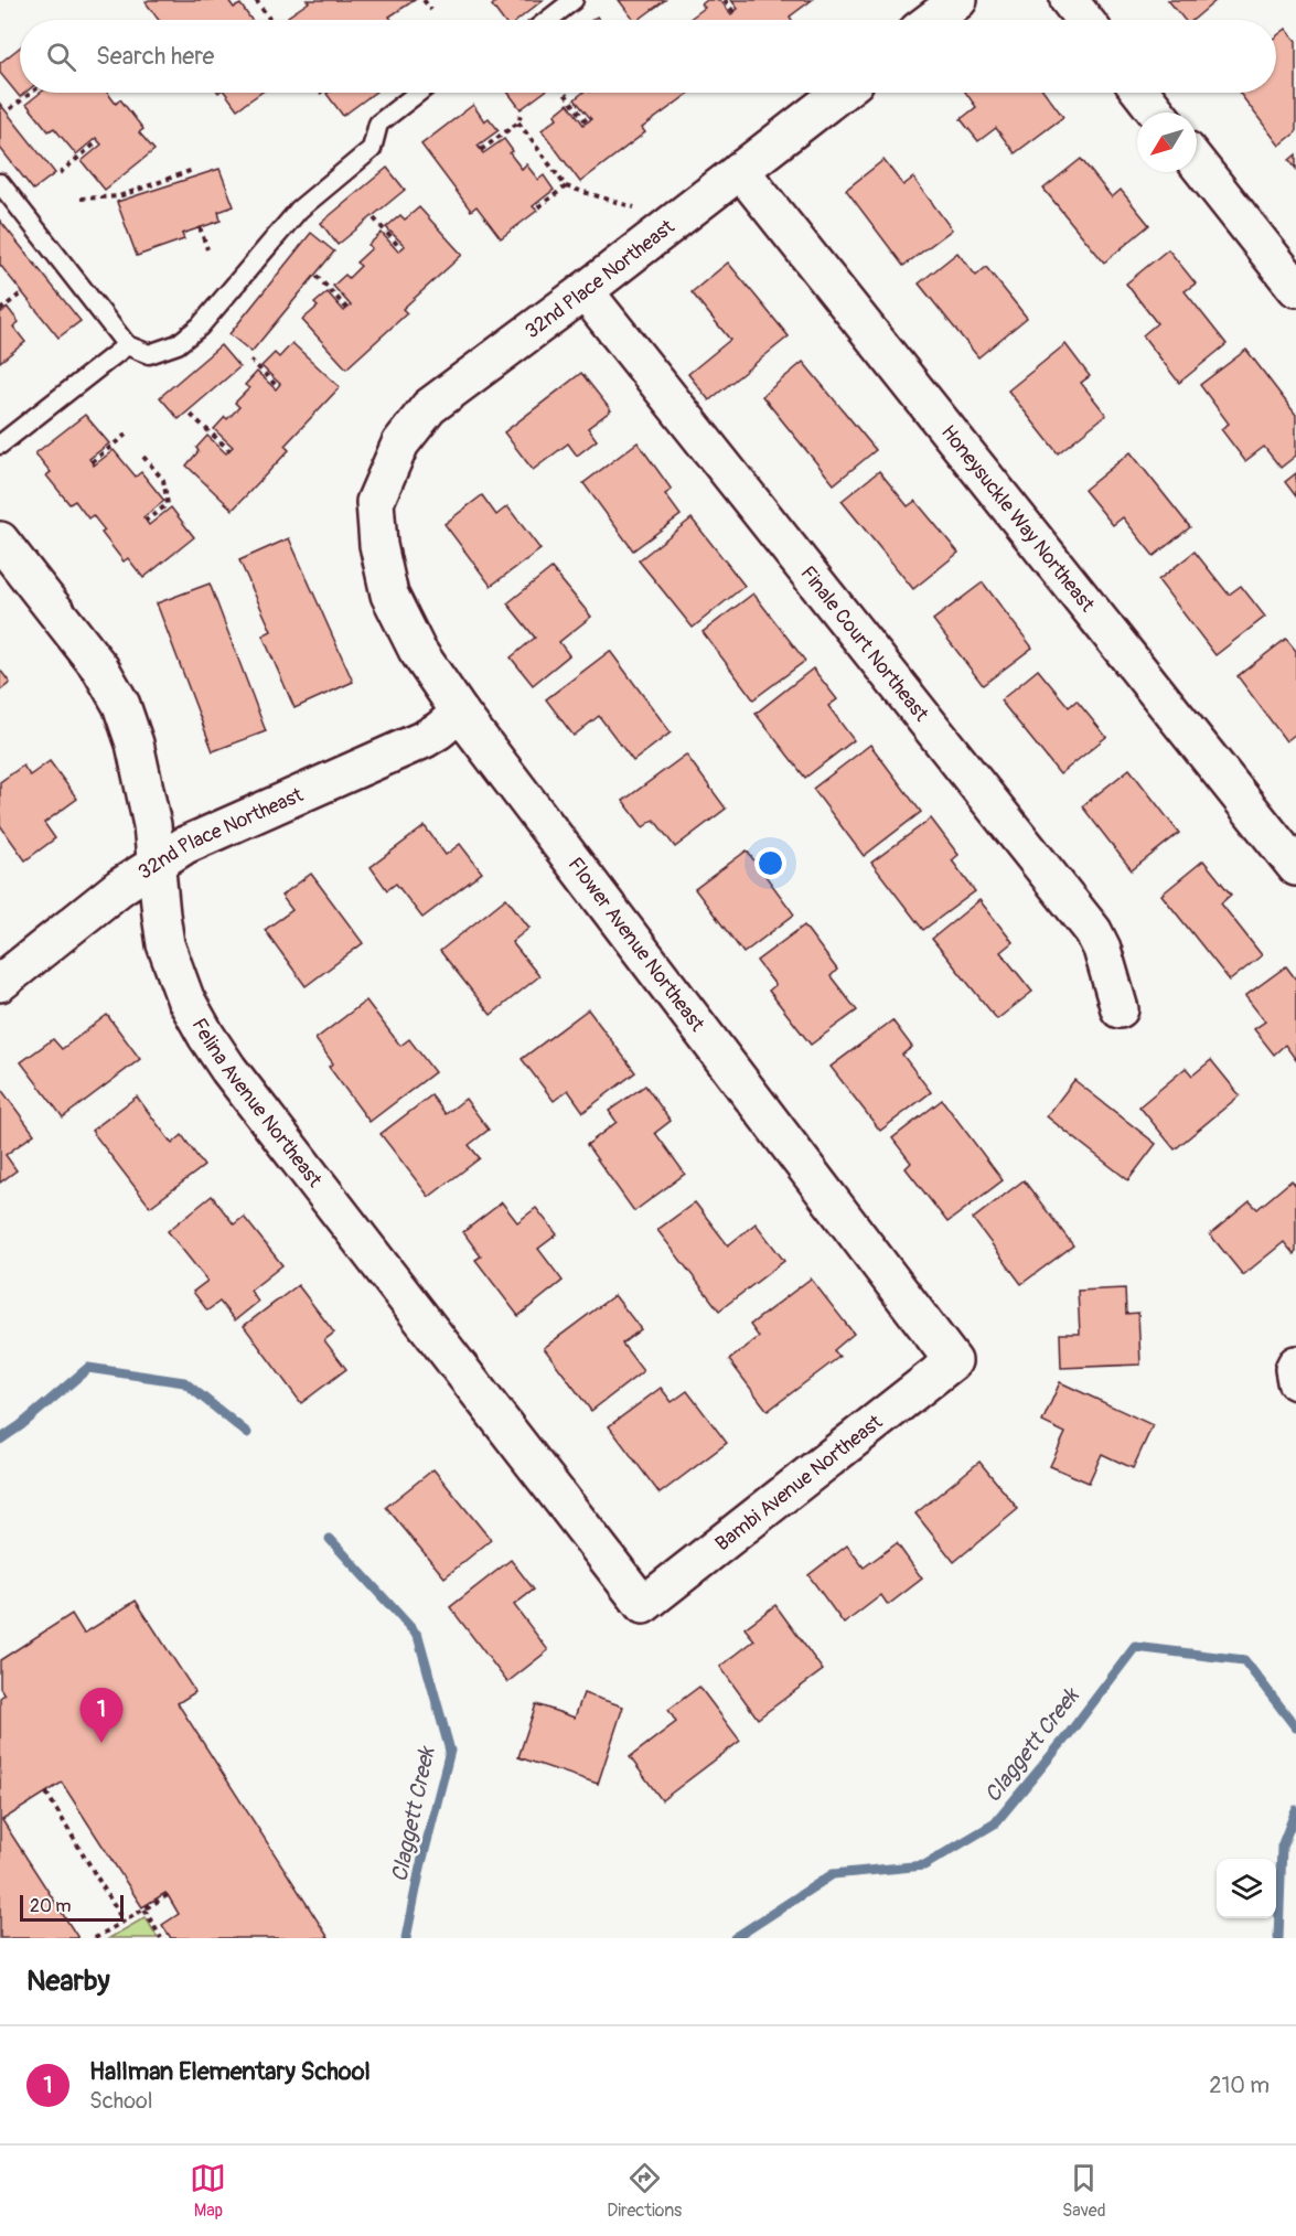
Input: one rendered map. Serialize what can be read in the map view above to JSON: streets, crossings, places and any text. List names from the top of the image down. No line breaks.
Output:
{"streets":{"street":["32nd Place Northeast","Honeysuckle Way Northeast","Finale Court Northeast","Flower Avenue Northeast","Felina Avenue Northeast","Bambi Avenue Northeast"]},"crossings":[["32nd Place Northeast","Honeysuckle Way Northeast"],["32nd Place Northeast","Finale Court Northeast"],["32nd Place Northeast","Flower Avenue Northeast"],["32nd Place Northeast","Felina Avenue Northeast"],["Flower Avenue Northeast","Bambi Avenue Northeast"],["Felina Avenue Northeast","Bambi Avenue Northeast"]],"water":["Claggett Creek"],"scale_bar":"20 m","north":"bottom left","page":{"search":"Search here","pins":"1","scale":"20 m","heading":"Nearby","list":[{"mark":"1","name":"Hallman Elementary School","note":"School","value":"210 m"}],"nav":["Map","Directions","Saved"]}}
